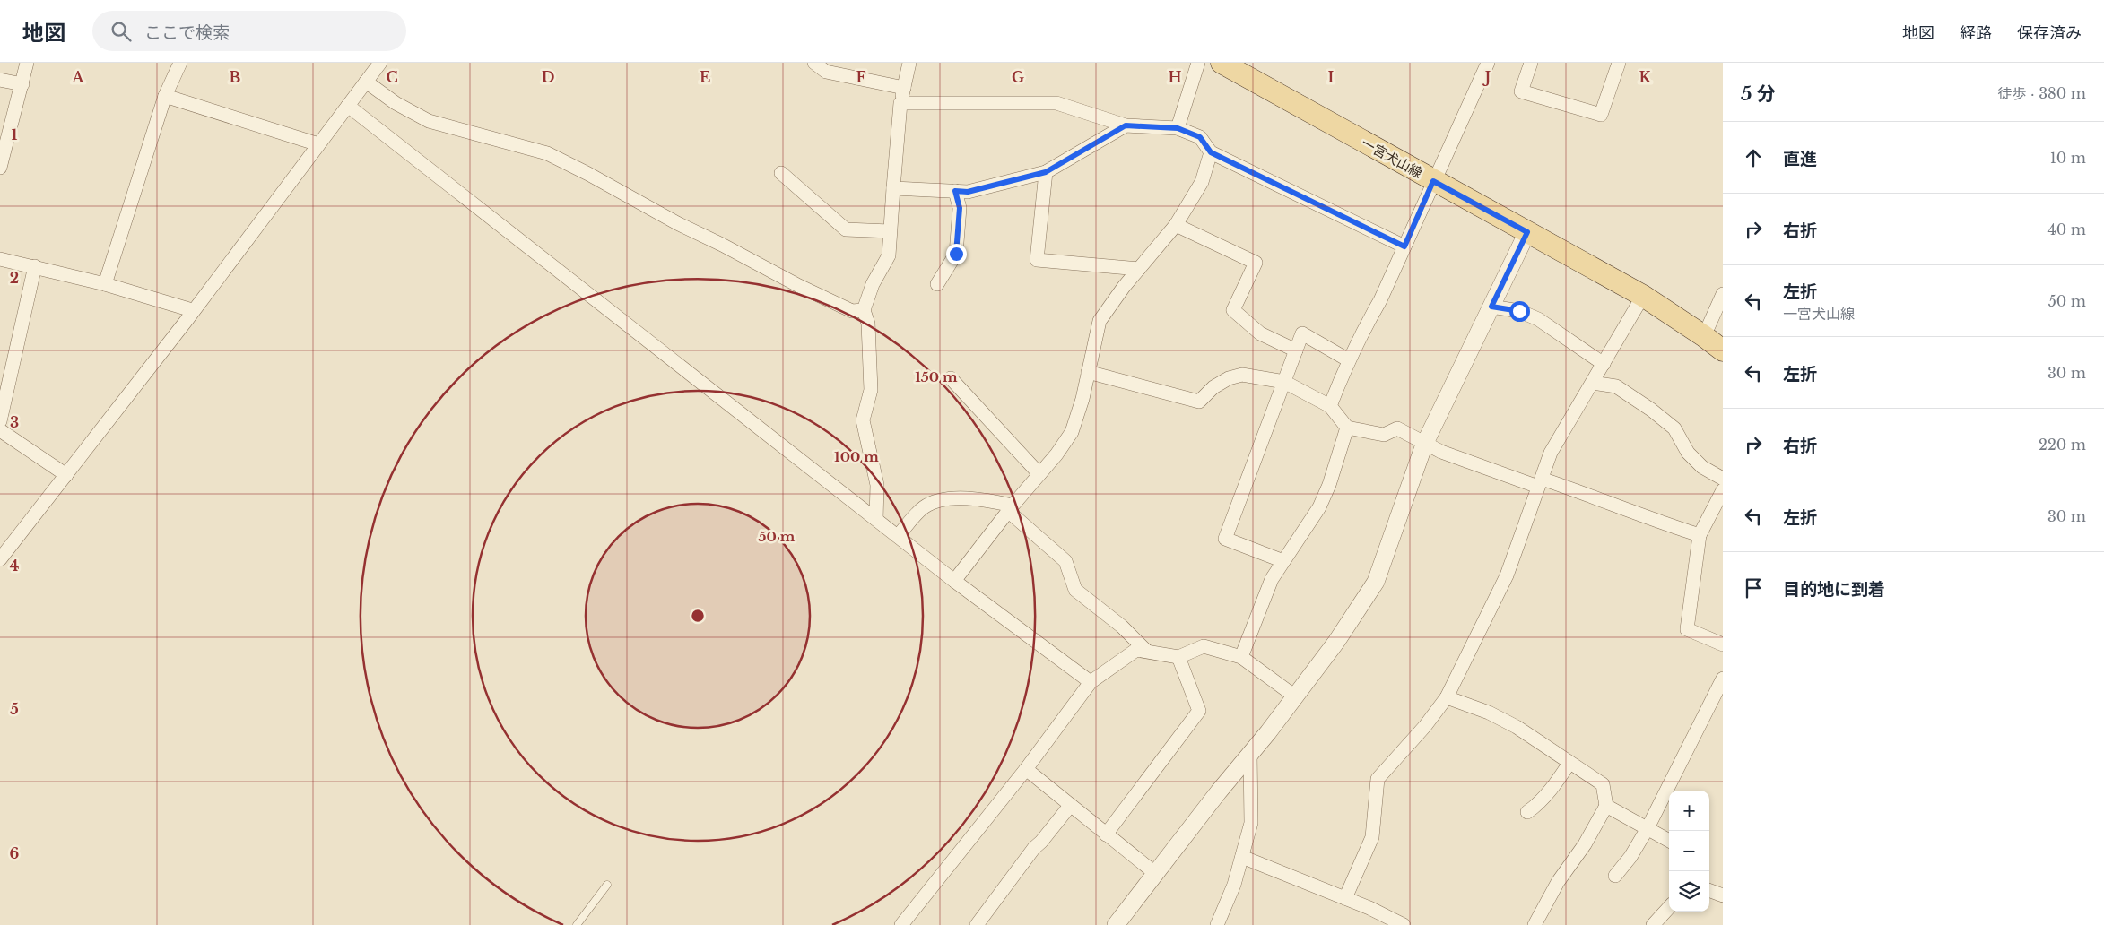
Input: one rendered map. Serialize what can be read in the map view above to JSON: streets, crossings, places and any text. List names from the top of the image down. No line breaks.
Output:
{"streets":{"main road":["一宮犬山線"]},"page":{"header":"地図","search":"ここで検索","nav":["地図","経路","保存済み"],"heading":["5 分","徒歩 · 380 m"],"list":[["直進","10 m"],["右折","40 m"],["左折","一宮犬山線","50 m"],["左折","30 m"],["右折","220 m"],["左折","30 m"],"目的地に到着"],"map_buttons":["+","−"]},"grid":{"columns":["A","B","C","D","E","F","G","H","I","J","K"],"rows":["1","2","3","4","5","6"]},"rings":["150 m","100 m","50 m"]}
